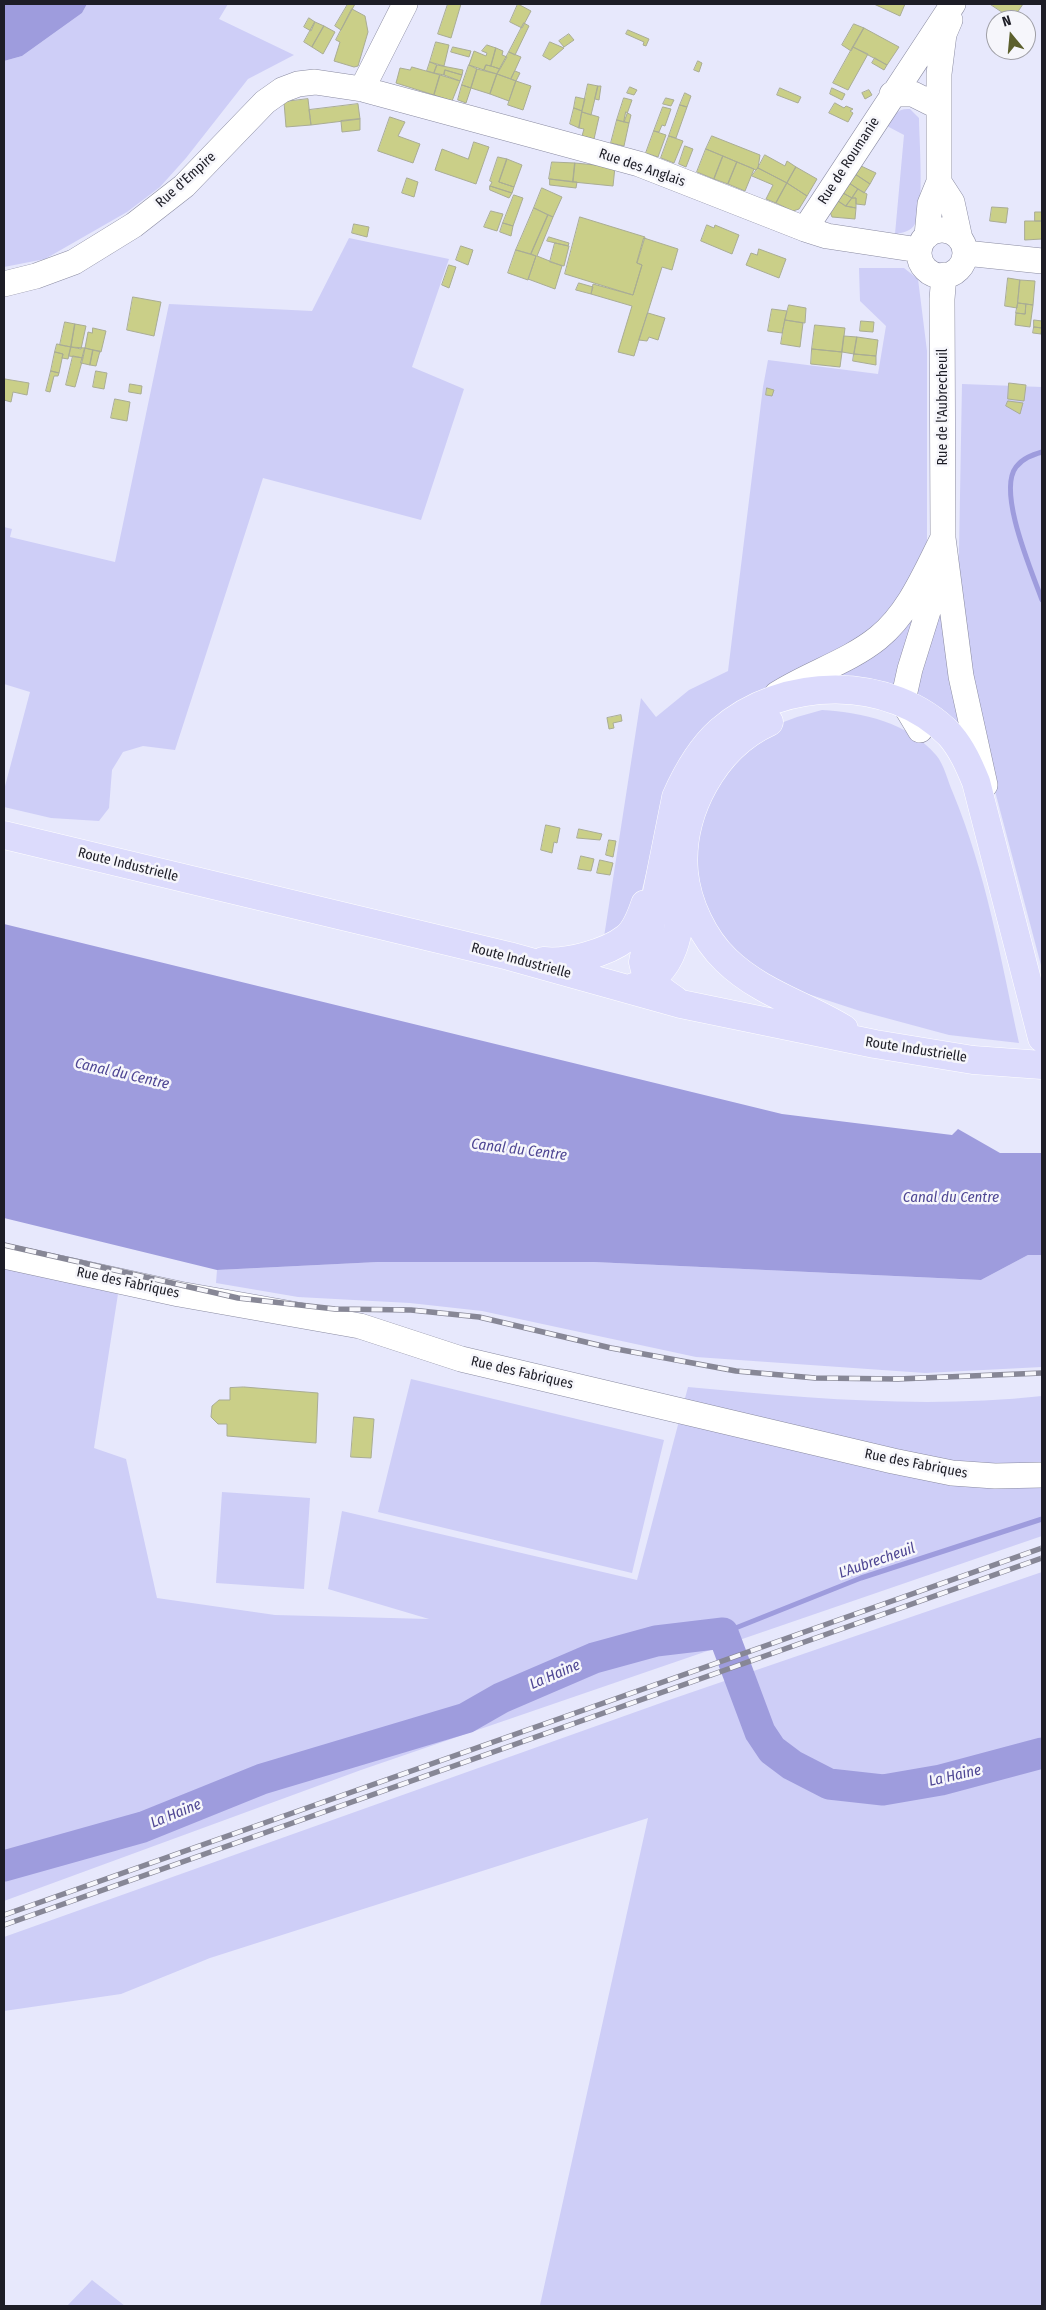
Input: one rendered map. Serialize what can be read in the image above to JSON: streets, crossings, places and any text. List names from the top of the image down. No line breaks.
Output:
{"streets":{"main road":["Route Industrielle"],"street":["Rue de Roumanie","Rue des Anglais","Rue d'Empire","Rue de l'Aubrecheuil","Rue des Fabriques"]},"crossings":[["Rue de Roumanie","Rue des Anglais"],["Rue des Anglais","Rue d'Empire"],["Rue des Anglais","Rue de l'Aubrecheuil"]],"water":["Canal du Centre","L'Aubrecheuil","La Haine"],"north":"top"}
